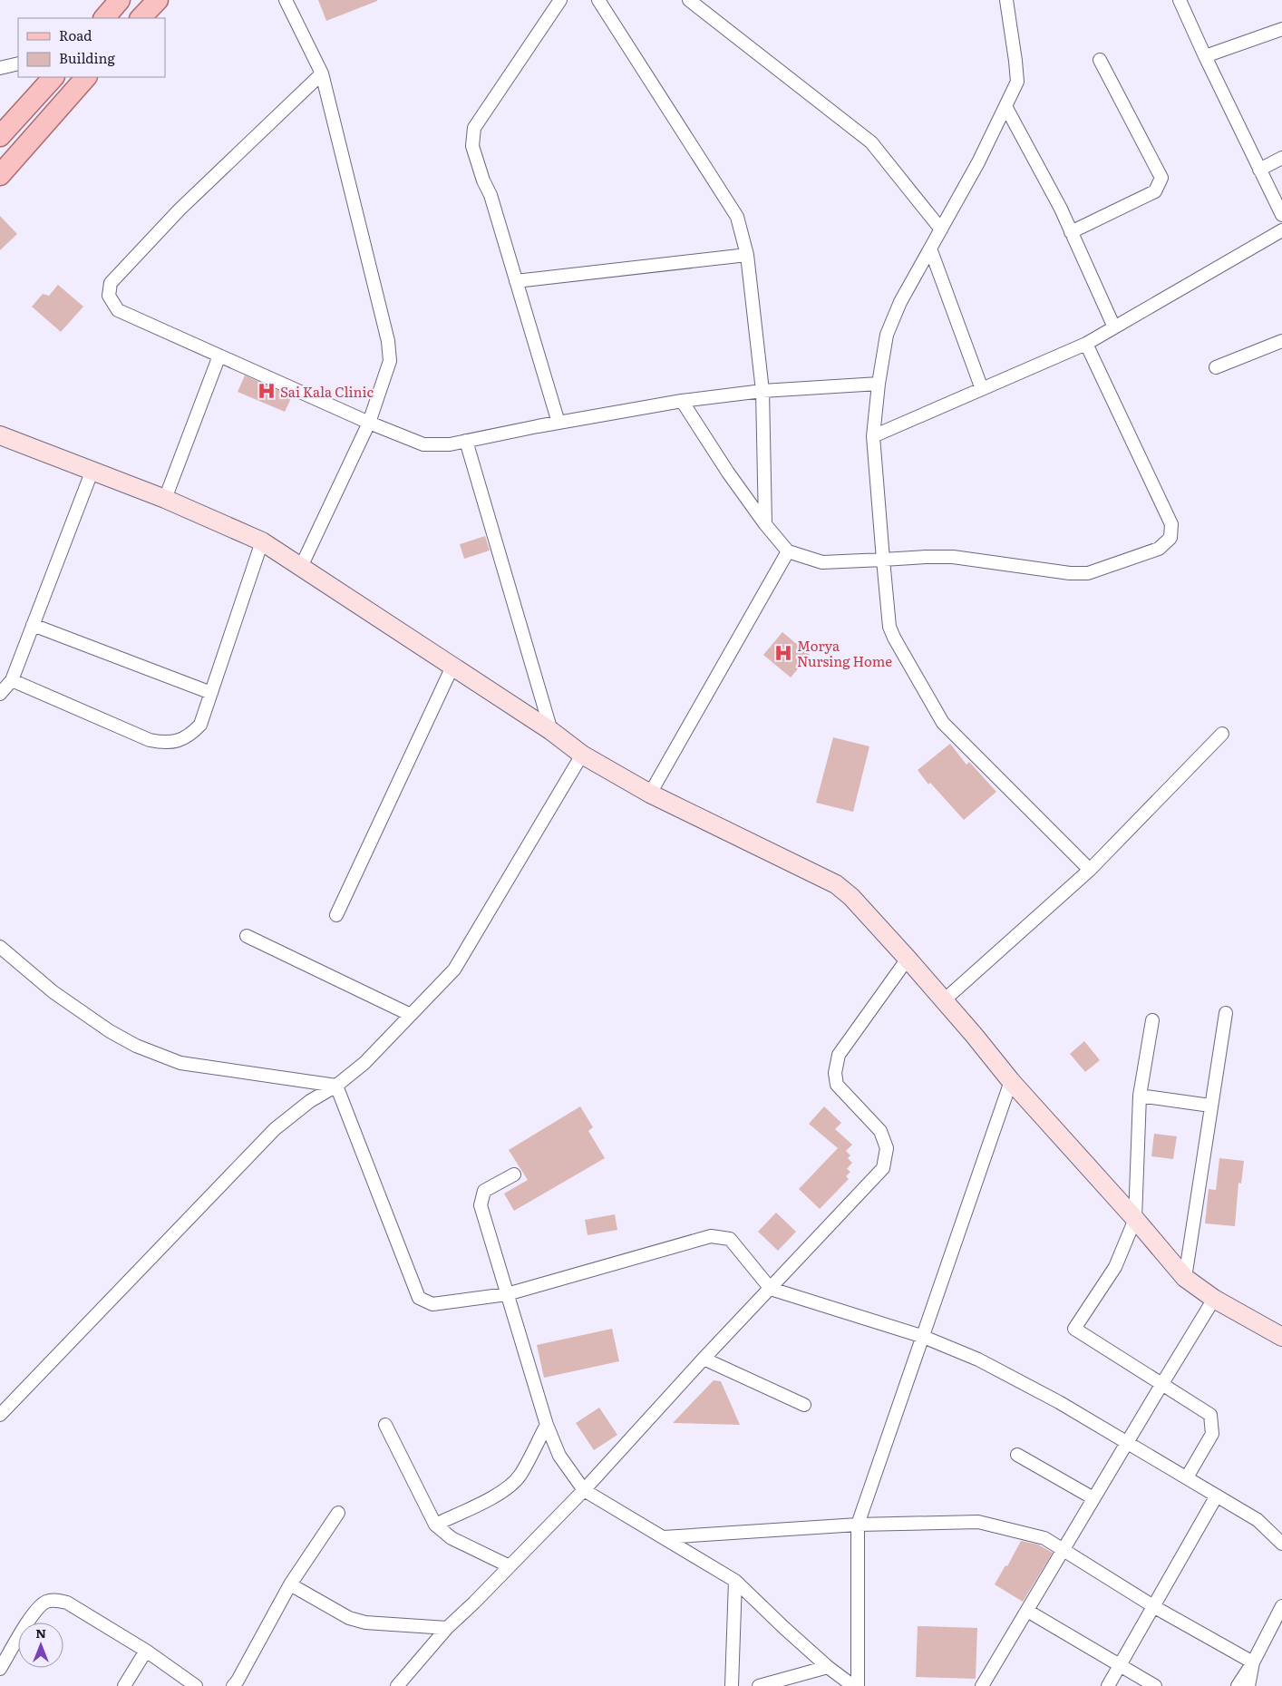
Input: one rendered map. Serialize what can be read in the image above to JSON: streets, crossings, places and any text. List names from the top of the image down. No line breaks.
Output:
{"places":{"hospital":["Sai Kala Clinic","Morya Nursing Home"]},"legend":["Road","Building"],"north":"top"}
